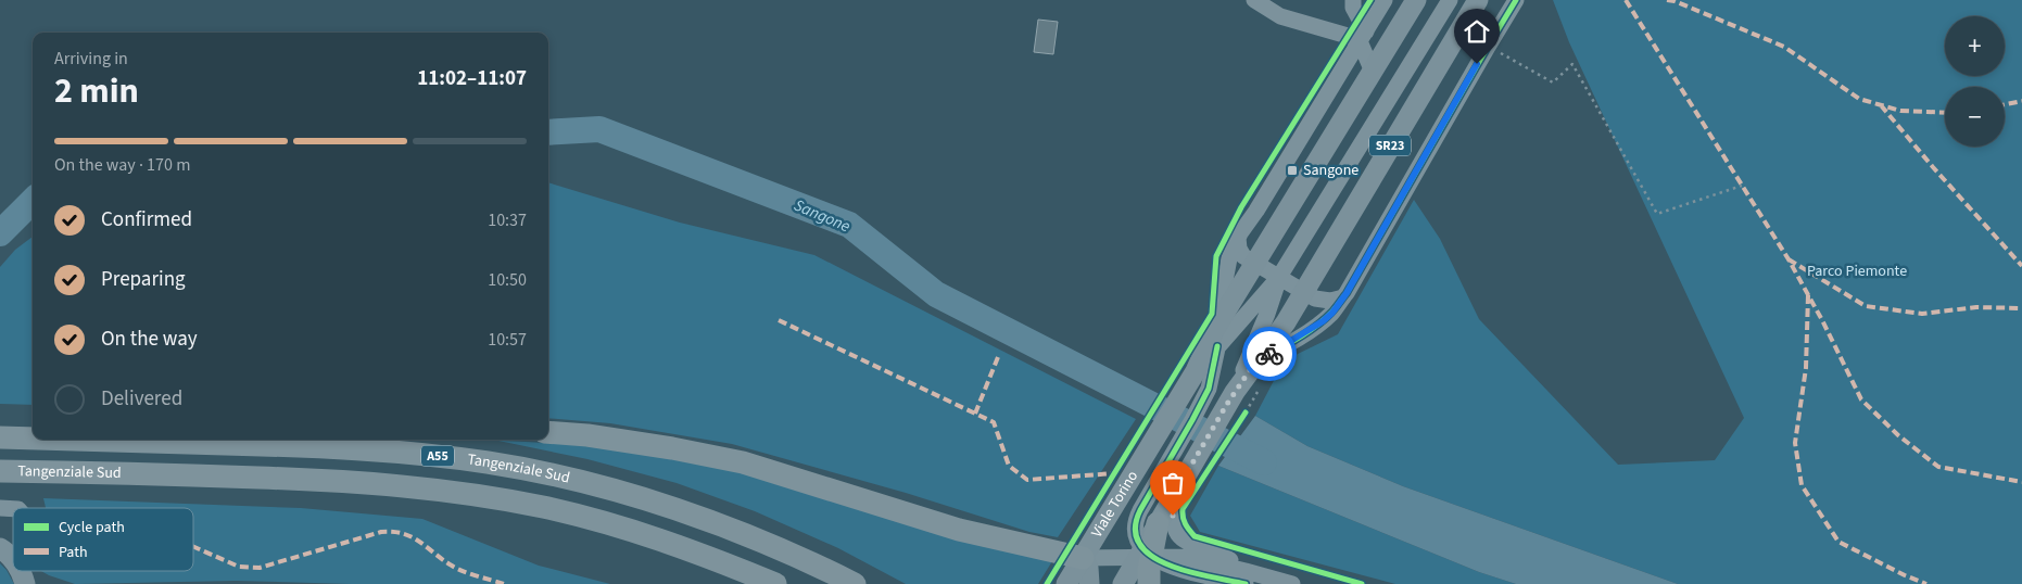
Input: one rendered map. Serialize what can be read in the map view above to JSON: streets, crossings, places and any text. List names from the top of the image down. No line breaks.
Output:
{"streets":{"highway":["A55","Tangenziale Sud"],"main road":["SR23","Viale Torino"]},"water":["Sangone"],"parks":["Parco Piemonte"],"places":{"transit":["Sangone"]},"legend":["Cycle path","Path"],"page":{"map_buttons":["+","−"],"heading":["2 min","Arriving in","11:02–11:07"],"bar":"On the way · 170 m","list":[["Confirmed","10:37"],["Preparing","10:50"],["On the way","10:57"],"Delivered"]}}
